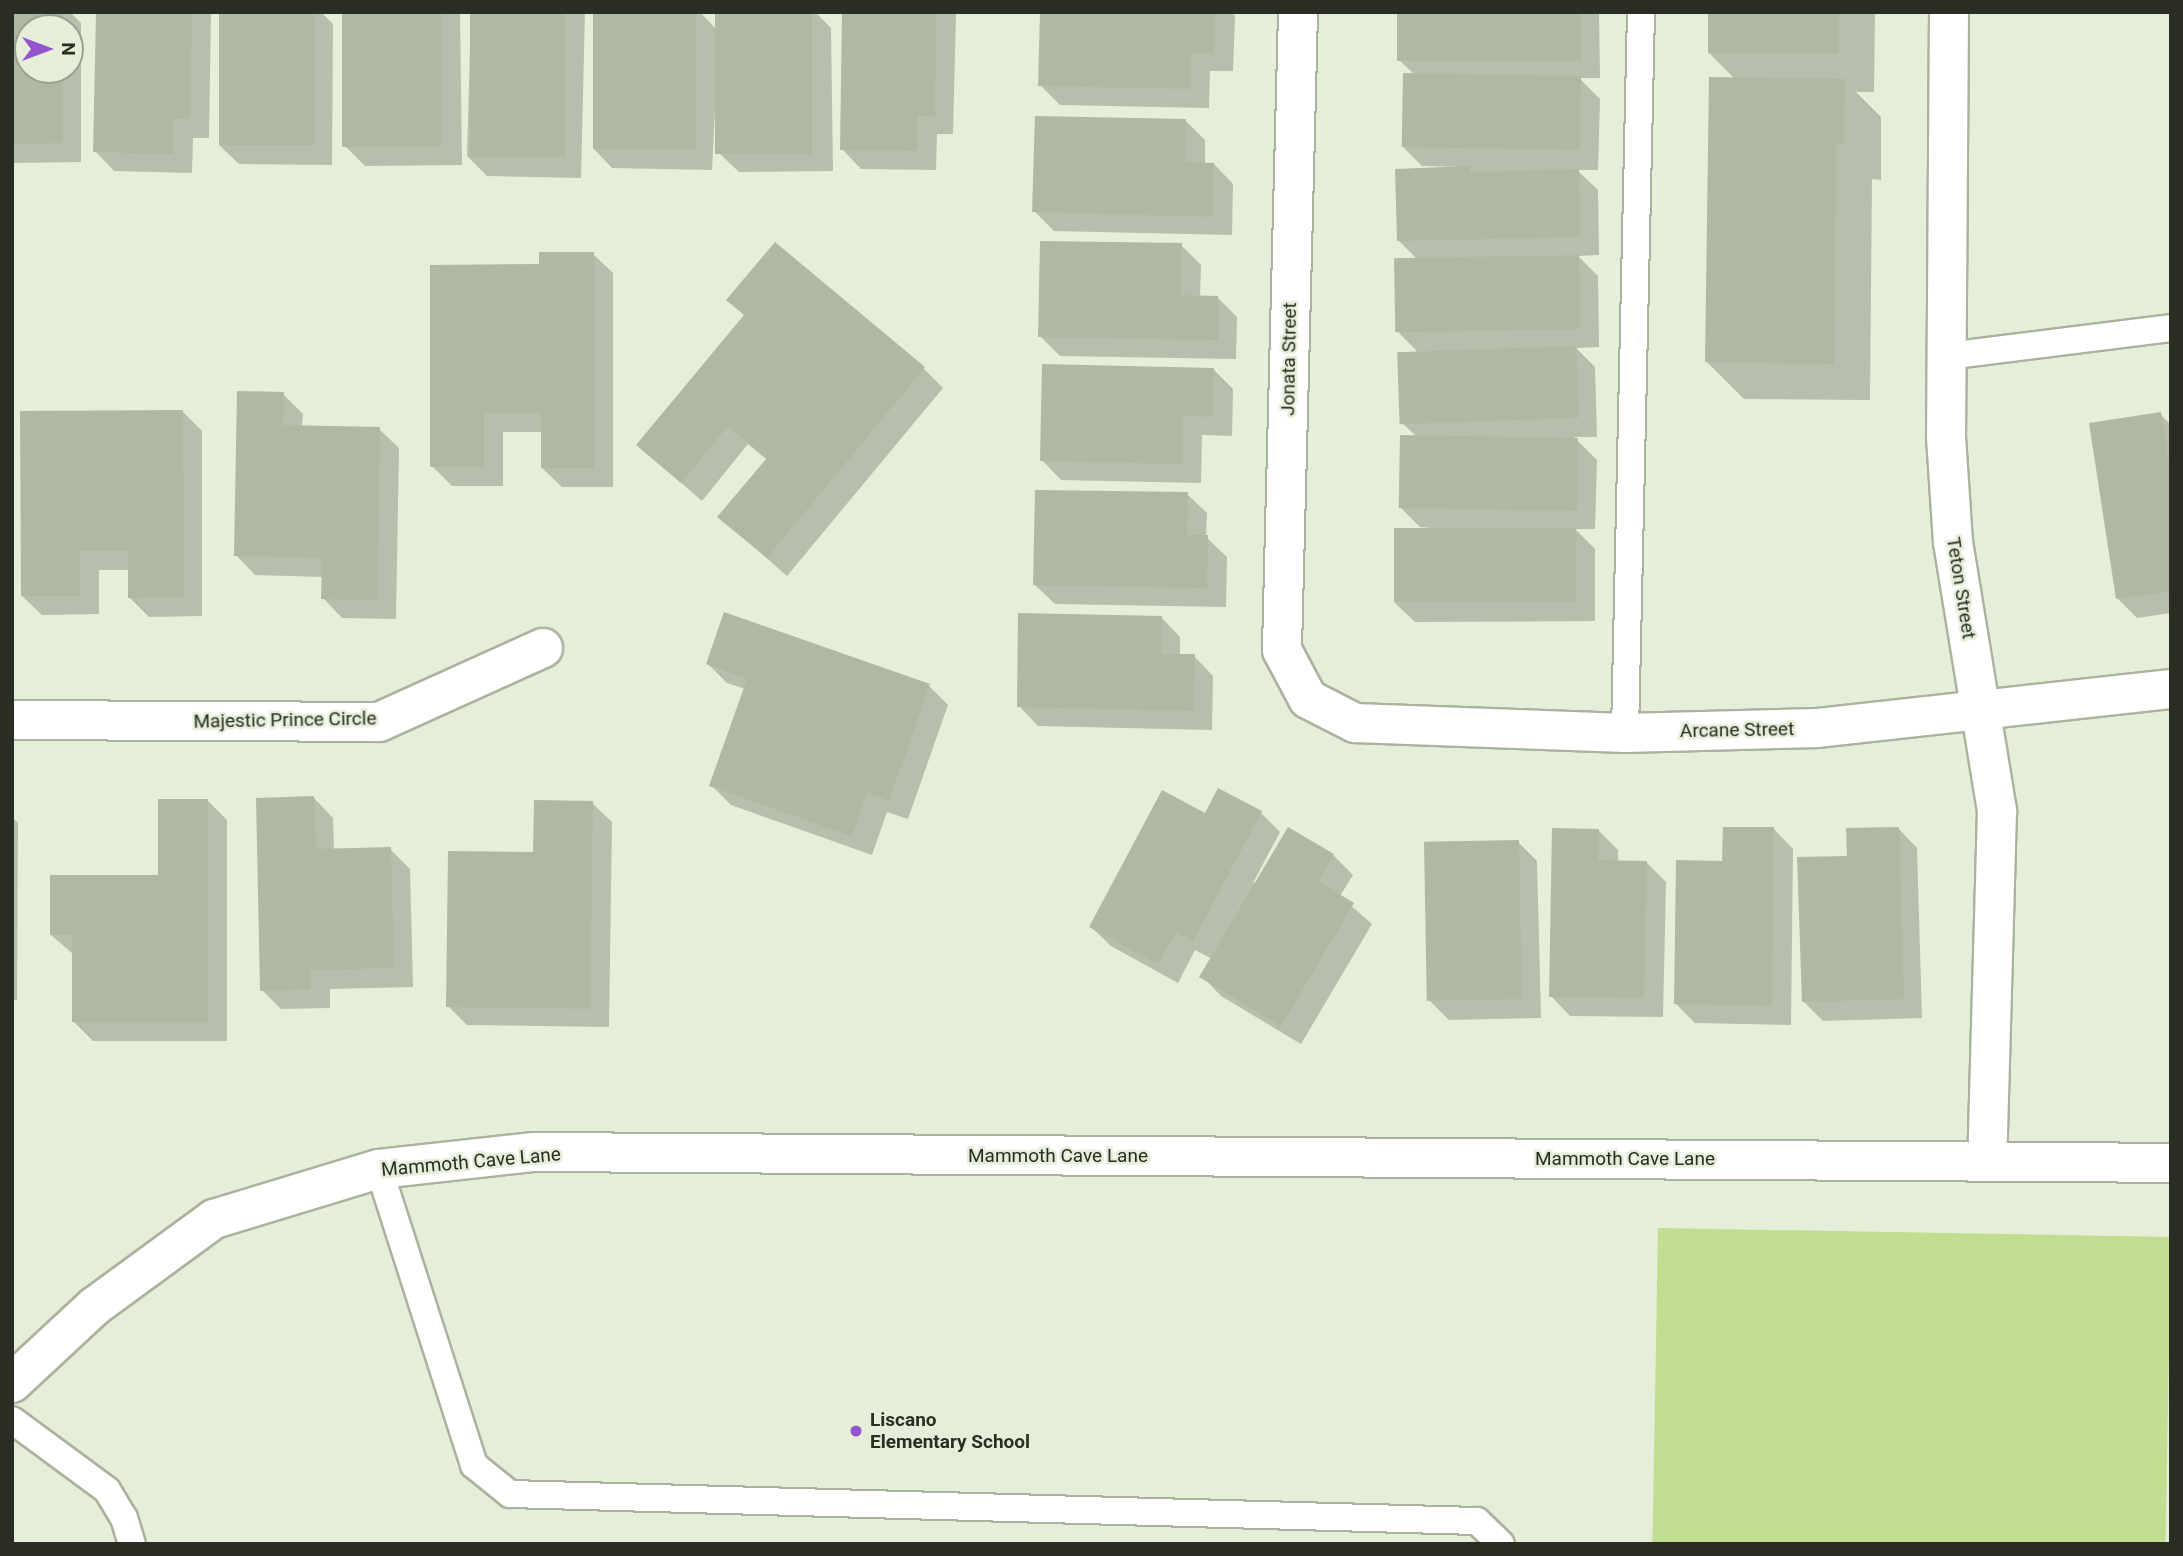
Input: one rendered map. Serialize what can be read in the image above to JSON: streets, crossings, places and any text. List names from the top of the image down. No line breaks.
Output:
{"streets":{"street":["Jonata Street","Teton Street","Majestic Prince Circle","Arcane Street","Mammoth Cave Lane"]},"crossings":[["Jonata Street","Arcane Street"],["Teton Street","Arcane Street"],["Teton Street","Mammoth Cave Lane"]],"places":["Liscano Elementary School"],"north":"right"}
